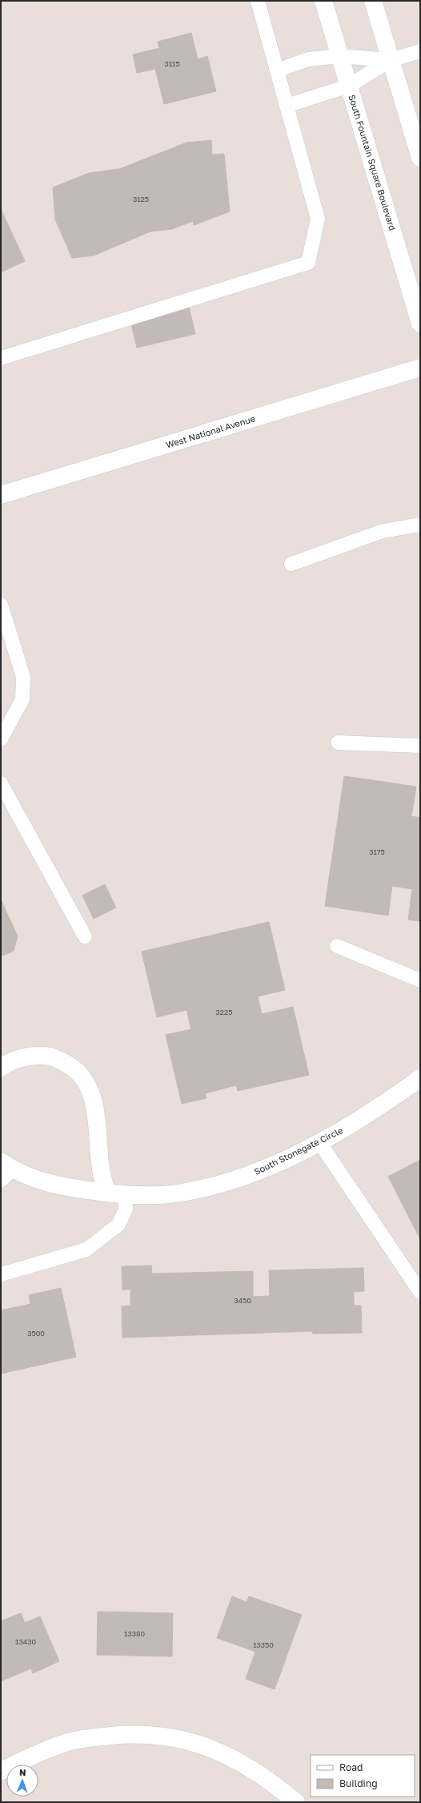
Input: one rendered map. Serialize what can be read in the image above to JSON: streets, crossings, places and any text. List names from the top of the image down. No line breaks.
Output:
{"streets":{"street":["South Fountain Square Boulevard","West National Avenue","South Stonegate Circle"]},"house_numbers":["3115","3125","3175","3225","3450","3500","13380","13430","13350"],"legend":["Road","Building"],"north":"top"}
